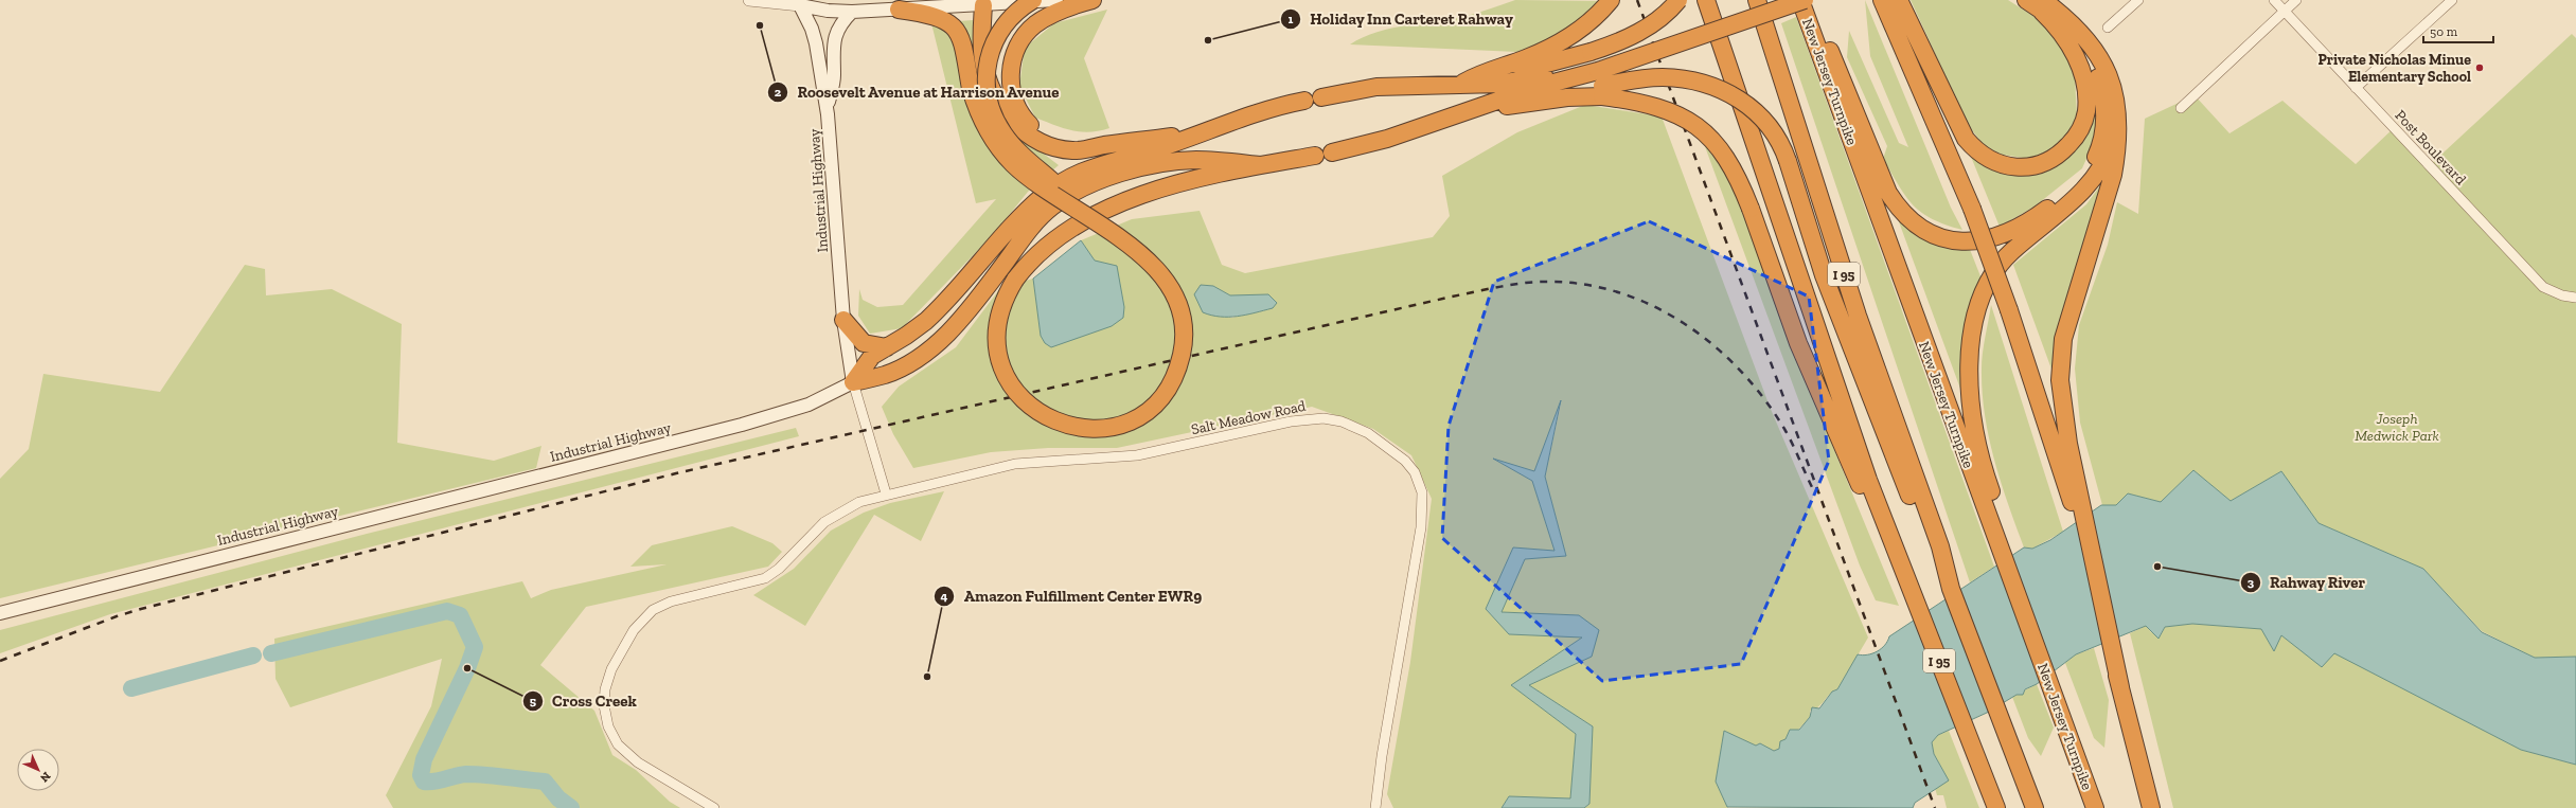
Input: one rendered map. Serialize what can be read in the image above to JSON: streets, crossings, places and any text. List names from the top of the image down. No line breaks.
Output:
{"streets":{"highway":["New Jersey Turnpike","I 95"],"main road":["Industrial Highway"],"street":["Post Boulevard","Salt Meadow Road"]},"parks":["Joseph Medwick Park"],"places":["Roosevelt Avenue at Harrison Avenue","Holiday Inn Carteret Rahway","Private Nicholas Minue Elementary School","Rahway River","Cross Creek","Amazon Fulfillment Center EWR9"],"scale_bar":"50 m","north":"bottom right"}
